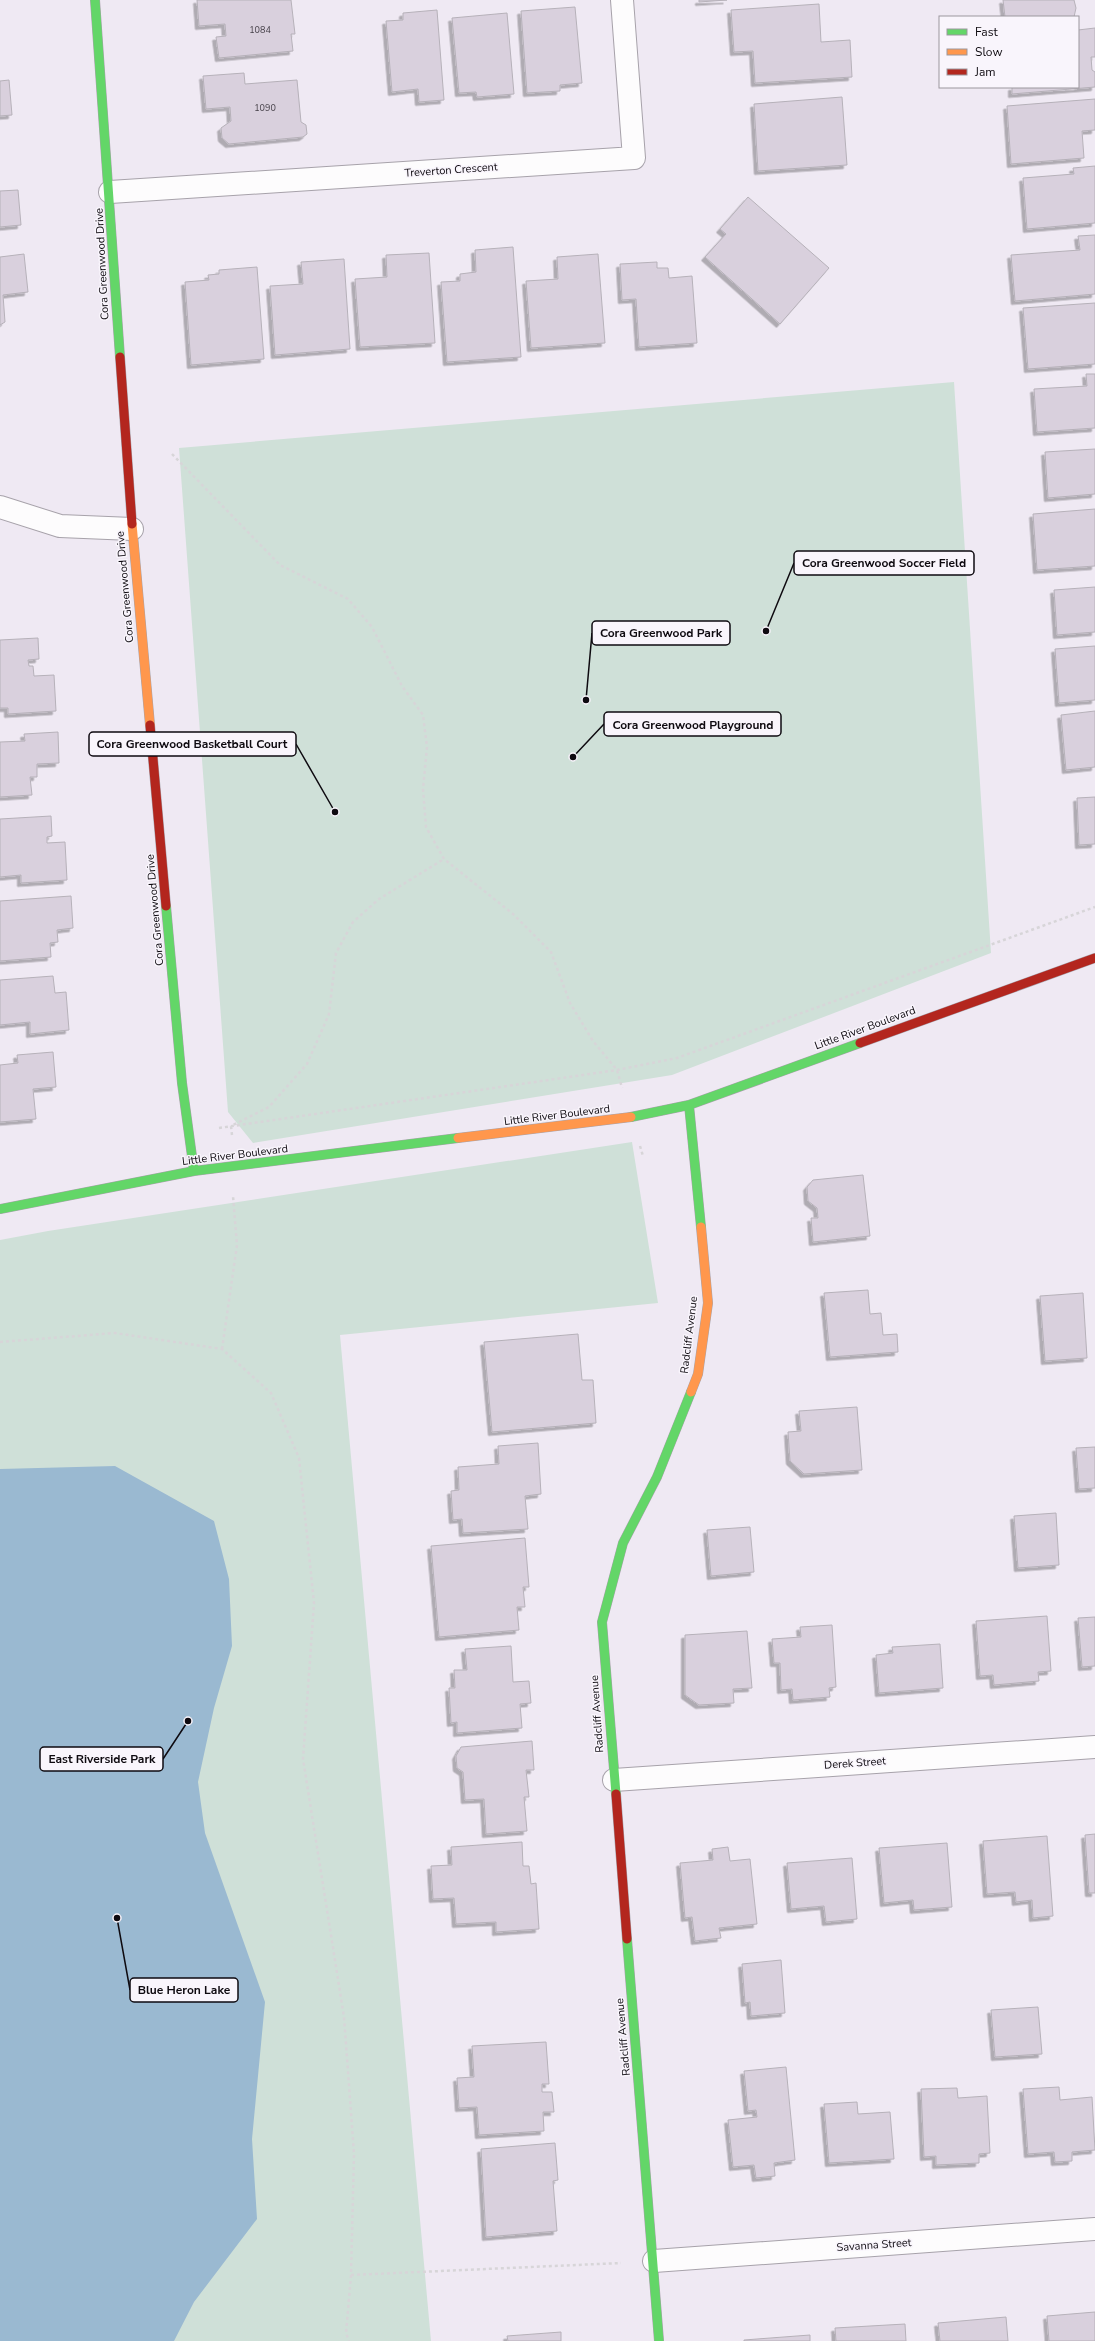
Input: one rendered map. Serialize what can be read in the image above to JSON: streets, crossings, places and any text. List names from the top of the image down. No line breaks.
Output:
{"streets":{"street":["Treverton Crescent","Cora Greenwood Drive","Little River Boulevard","Radcliff Avenue","Derek Street","Savanna Street"]},"crossings":[["Treverton Crescent","Cora Greenwood Drive"],["Cora Greenwood Drive","Little River Boulevard"],["Little River Boulevard","Radcliff Avenue"],["Radcliff Avenue","Derek Street"],["Radcliff Avenue","Savanna Street"]],"places":["Cora Greenwood Soccer Field","Cora Greenwood Park","Cora Greenwood Playground","Cora Greenwood Basketball Court","East Riverside Park","Blue Heron Lake"],"house_numbers":["1084","1090"],"legend":["Fast","Slow","Jam"]}
